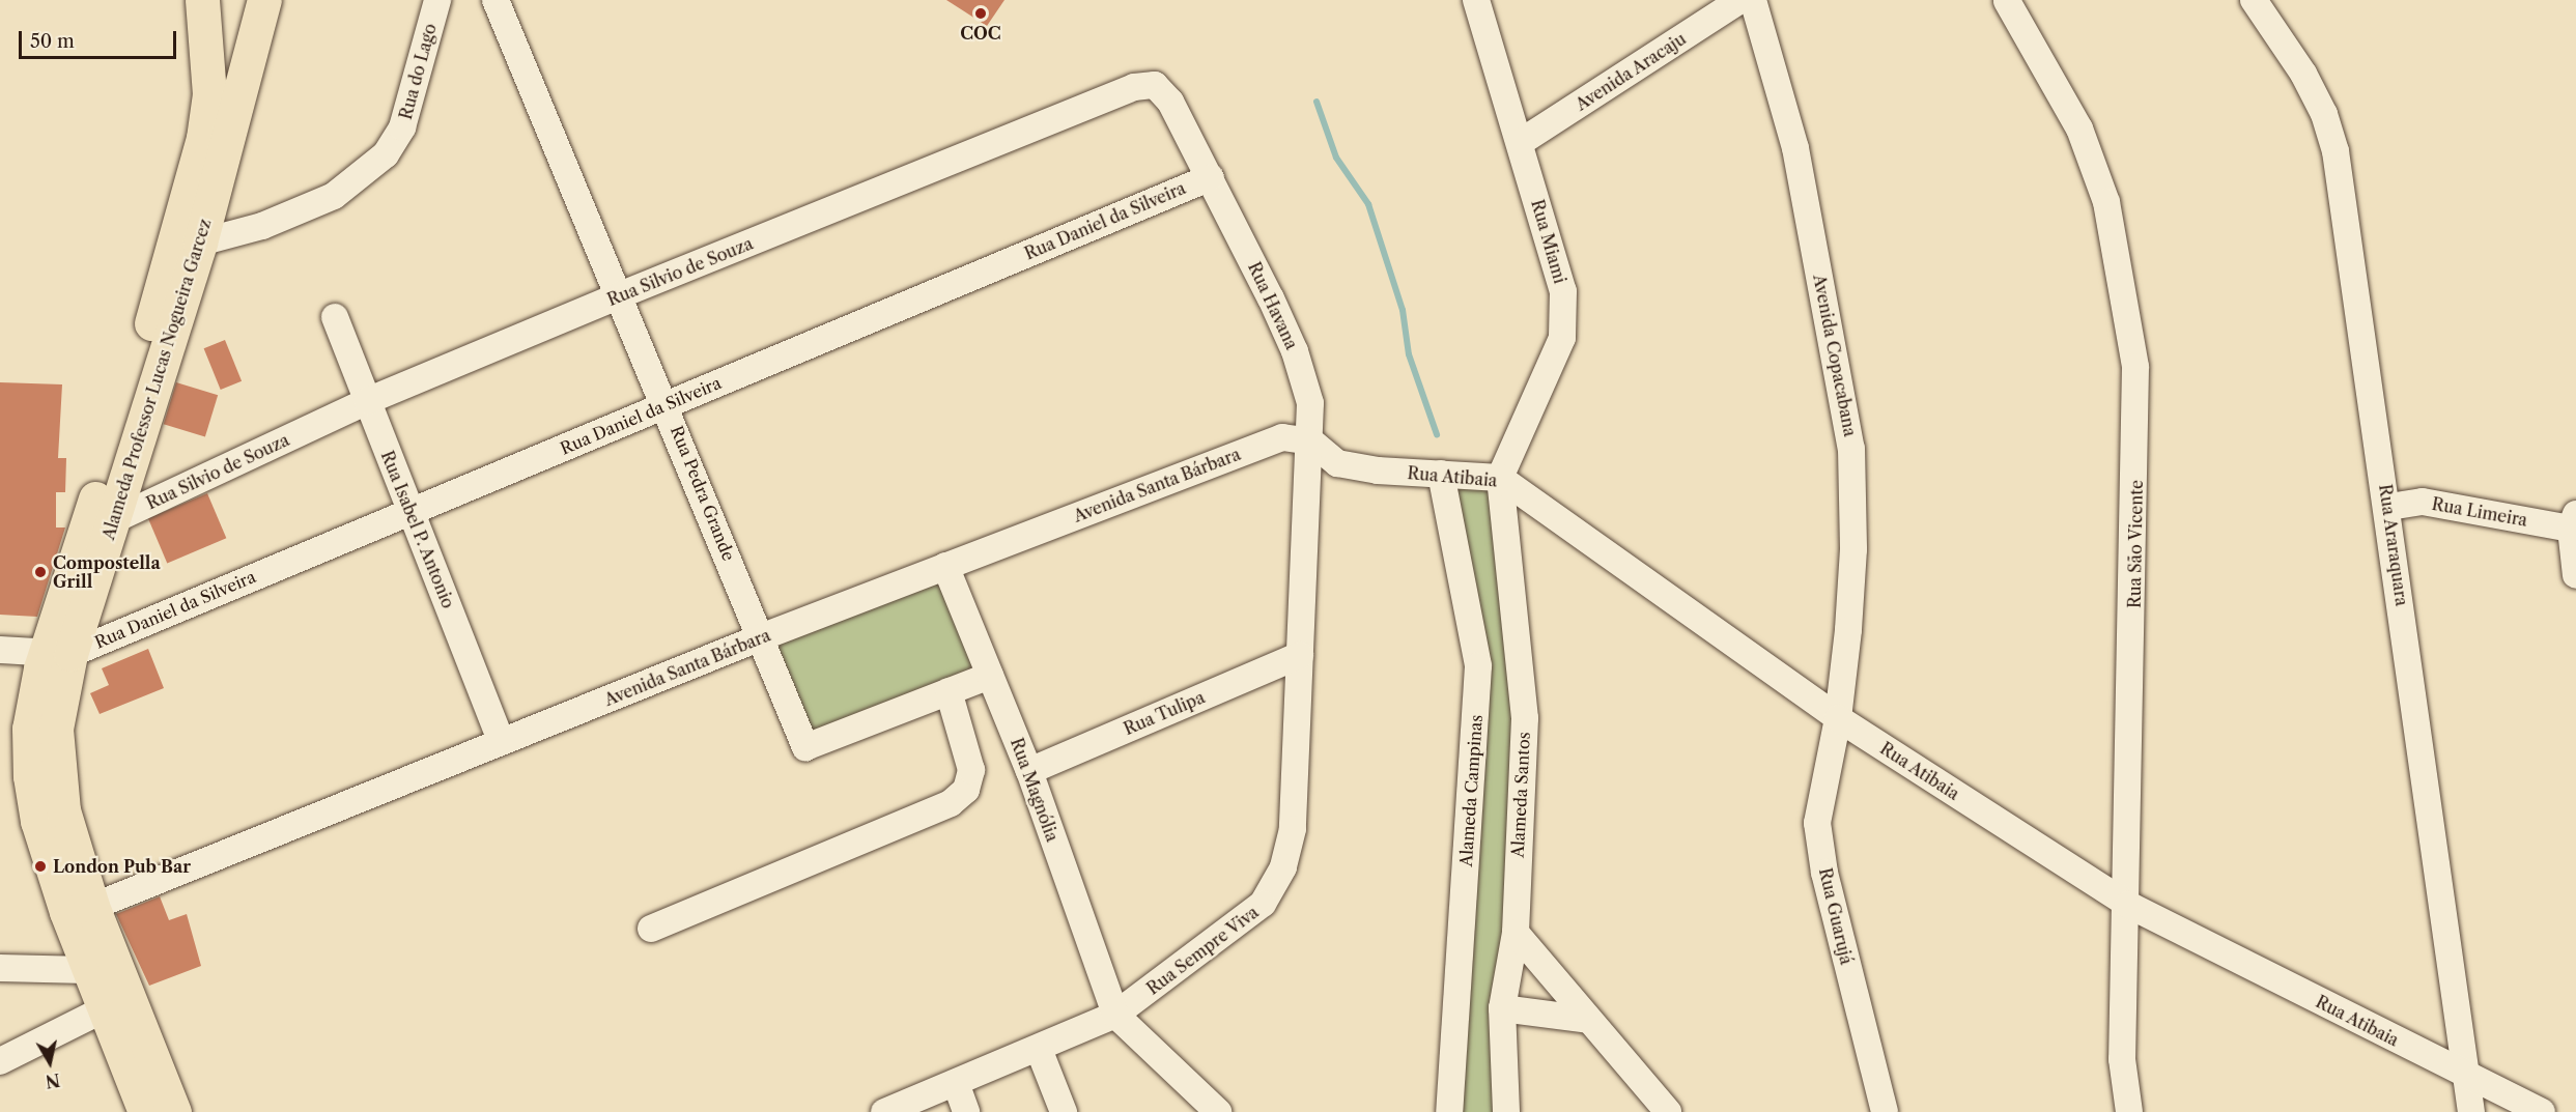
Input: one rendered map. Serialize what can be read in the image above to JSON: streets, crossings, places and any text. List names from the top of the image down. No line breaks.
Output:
{"streets":{"main road":["Alameda Professor Lucas Nogueira Garcez"],"street":["Rua do Lago","Avenida Aracaju","Rua Daniel da Silveira","Rua Miami","Rua Silvio de Souza","Rua Havana","Avenida Copacabana","Rua Atibaia","Avenida Santa Bárbara","Rua Pedra Grande","Rua Limeira","Rua Isabel P. Antonio","Rua São Vicente","Rua Araraquara","Rua Tulipa","Rua Magnólia","Alameda Campinas","Alameda Santos","Rua Guarujá","Rua Sempre Viva"]},"crossings":[["Rua do Lago","Alameda Professor Lucas Nogueira Garcez"],["Avenida Aracaju","Rua Miami"],["Rua Daniel da Silveira","Rua Silvio de Souza"],["Rua Daniel da Silveira","Rua Havana"],["Rua Daniel da Silveira","Alameda Professor Lucas Nogueira Garcez"],["Rua Daniel da Silveira","Rua Pedra Grande"],["Rua Daniel da Silveira","Rua Isabel P. Antonio"],["Rua Miami","Rua Atibaia"],["Rua Miami","Alameda Santos"],["Rua Silvio de Souza","Rua Havana"],["Rua Silvio de Souza","Alameda Professor Lucas Nogueira Garcez"],["Rua Silvio de Souza","Rua Pedra Grande"],["Rua Silvio de Souza","Rua Isabel P. Antonio"],["Rua Havana","Rua Atibaia"],["Rua Havana","Avenida Santa Bárbara"],["Rua Havana","Rua Sempre Viva"],["Avenida Copacabana","Rua Atibaia"],["Avenida Copacabana","Rua Guarujá"],["Alameda Professor Lucas Nogueira Garcez","Avenida Santa Bárbara"],["Rua Atibaia","Avenida Santa Bárbara"],["Rua Atibaia","Rua São Vicente"],["Rua Atibaia","Rua Araraquara"],["Rua Atibaia","Alameda Campinas"],["Rua Atibaia","Alameda Santos"],["Rua Atibaia","Rua Guarujá"],["Rua Atibaia","Rua Sempre Viva"],["Avenida Santa Bárbara","Rua Pedra Grande"],["Avenida Santa Bárbara","Rua Isabel P. Antonio"],["Avenida Santa Bárbara","Rua Magnólia"],["Avenida Santa Bárbara","Rua Sempre Viva"],["Rua Limeira","Rua Araraquara"],["Rua Tulipa","Rua Magnólia"],["Rua Tulipa","Rua Sempre Viva"],["Rua Magnólia","Rua Sempre Viva"]],"places":["COC","Compostella Grill","London Pub Bar"],"scale_bar":"50 m","north":"bottom"}
